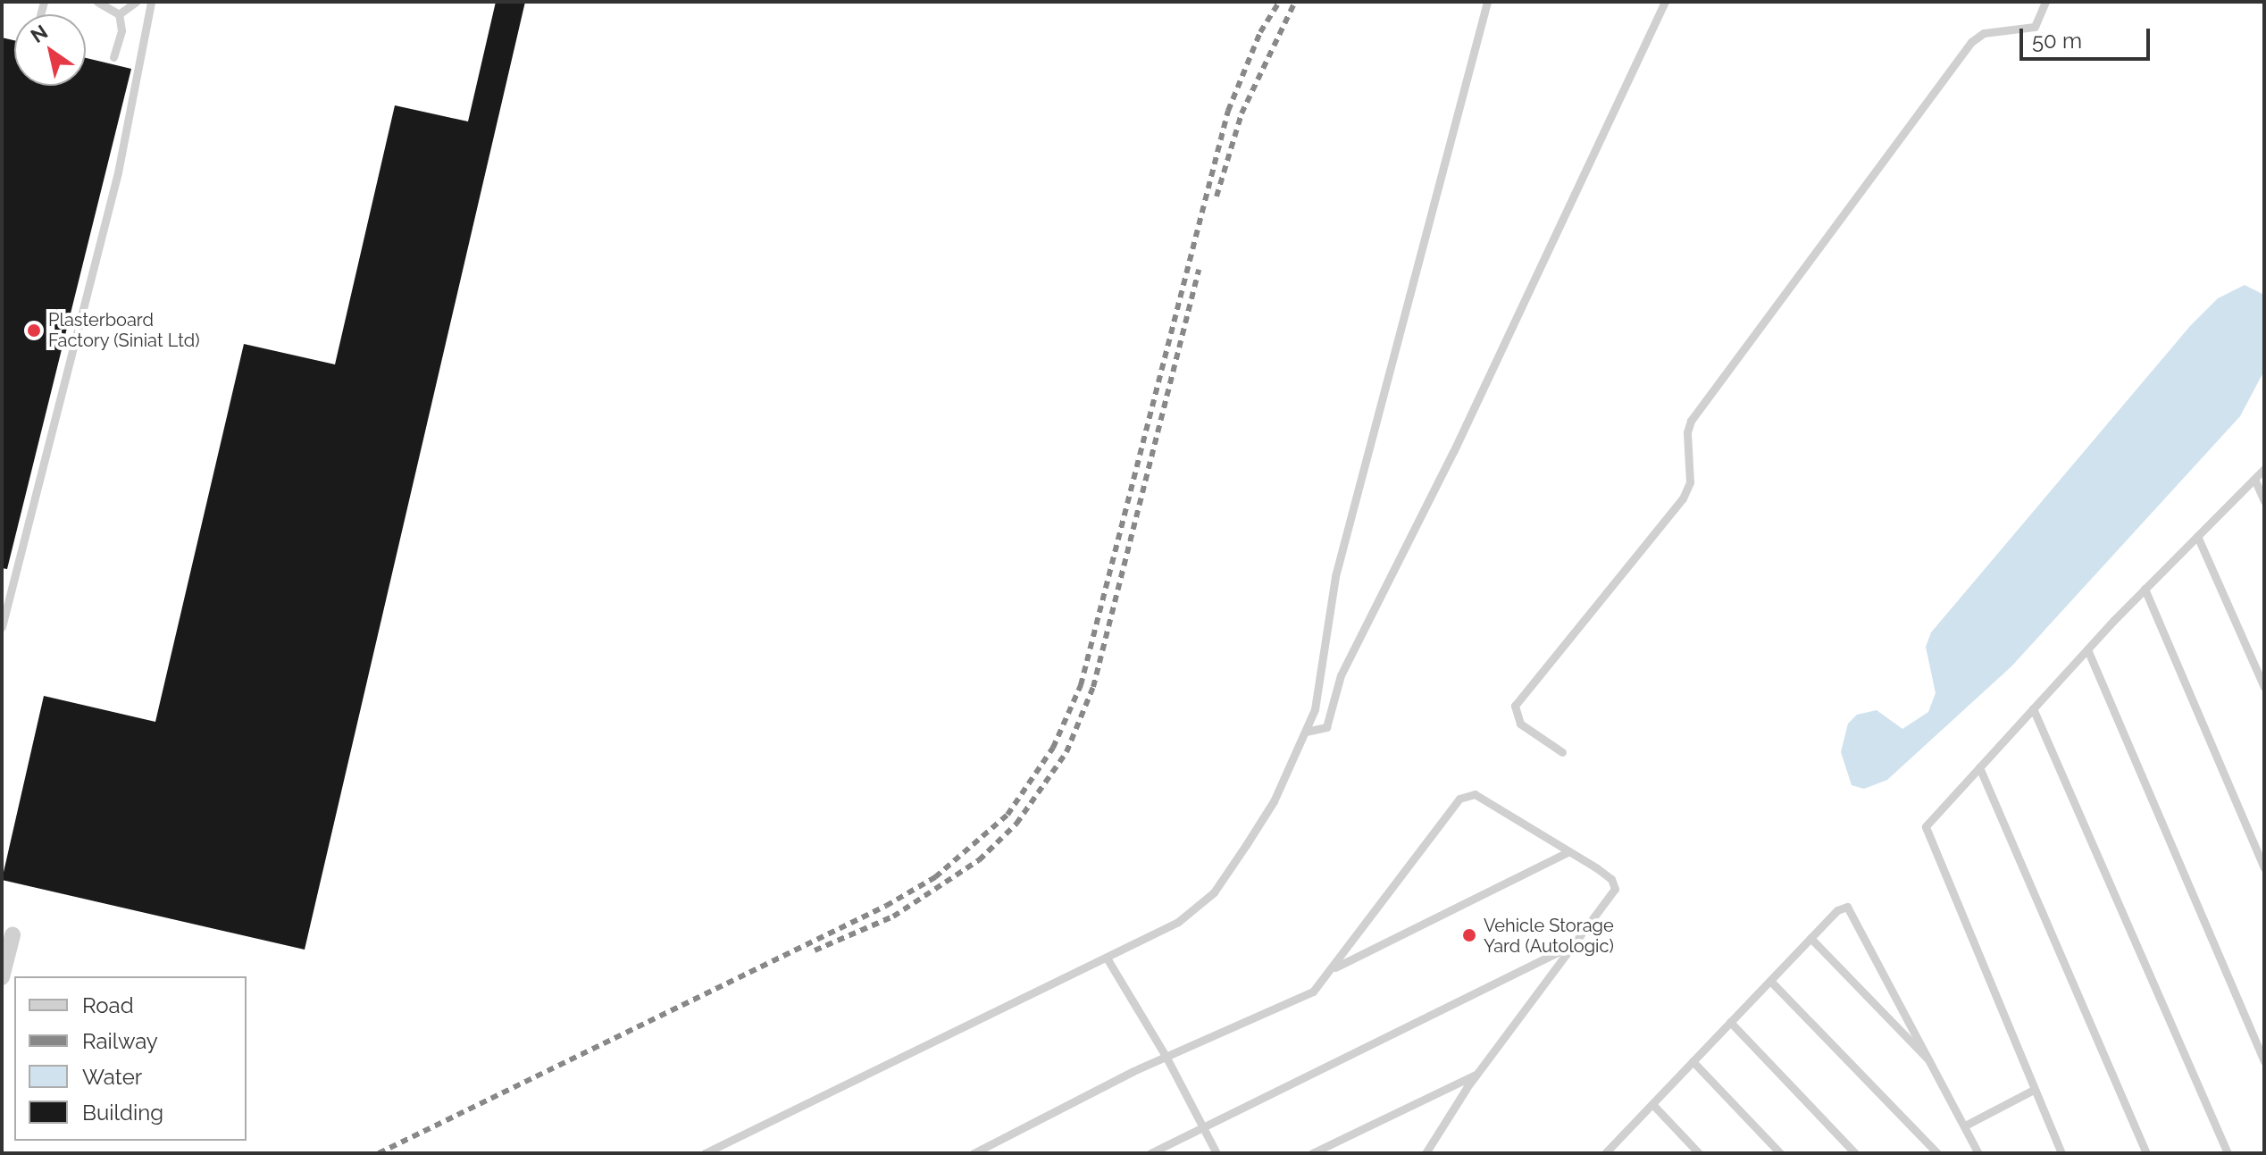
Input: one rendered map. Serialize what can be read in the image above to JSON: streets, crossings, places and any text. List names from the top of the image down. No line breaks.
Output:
{"places":["Plasterboard Factory (Siniat Ltd)","Vehicle Storage Yard (Autologic)"],"legend":["Road","Railway","Water","Building"],"scale_bar":"50 m","north":"top left"}
